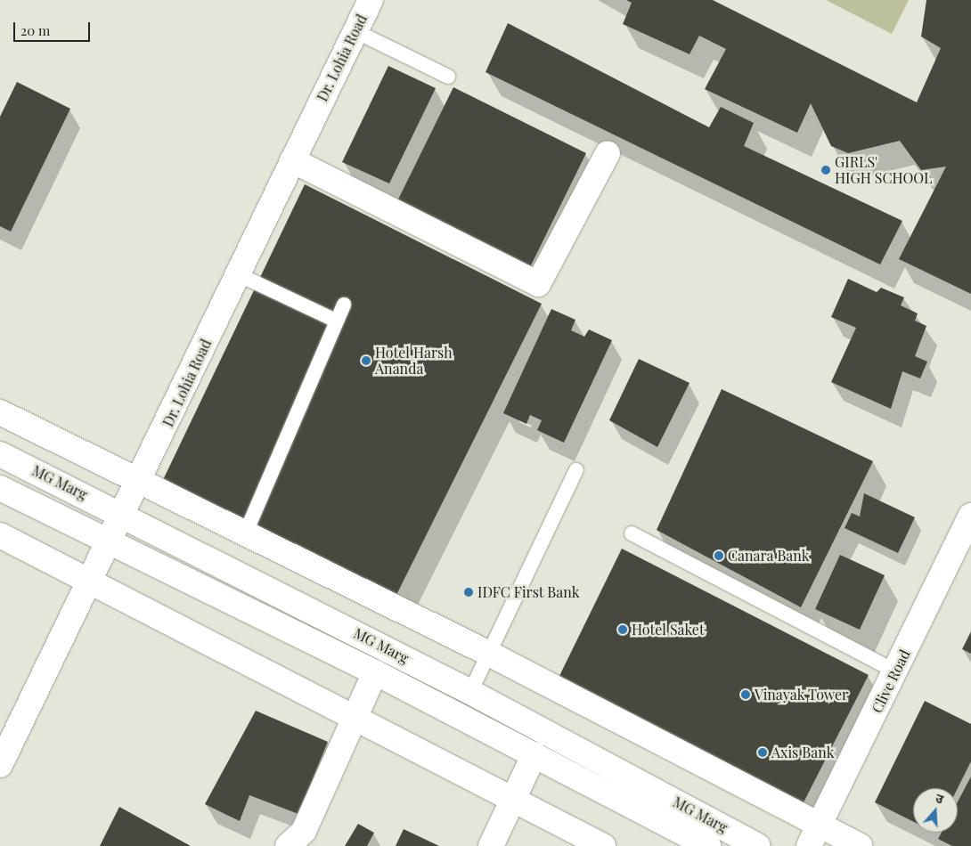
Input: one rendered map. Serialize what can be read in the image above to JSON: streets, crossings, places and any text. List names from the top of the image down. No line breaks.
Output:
{"streets":{"street":["Dr. Lohia Road","MG Marg","Clive Road"]},"crossings":[["Dr. Lohia Road","MG Marg"]],"places":["GIRLS' HIGH SCHOOL","Hotel Harsh Ananda","Canara Bank","IDFC First Bank","Hotel Saket","Vinayak Tower","Axis Bank"],"scale_bar":"20 m","north":"top"}
